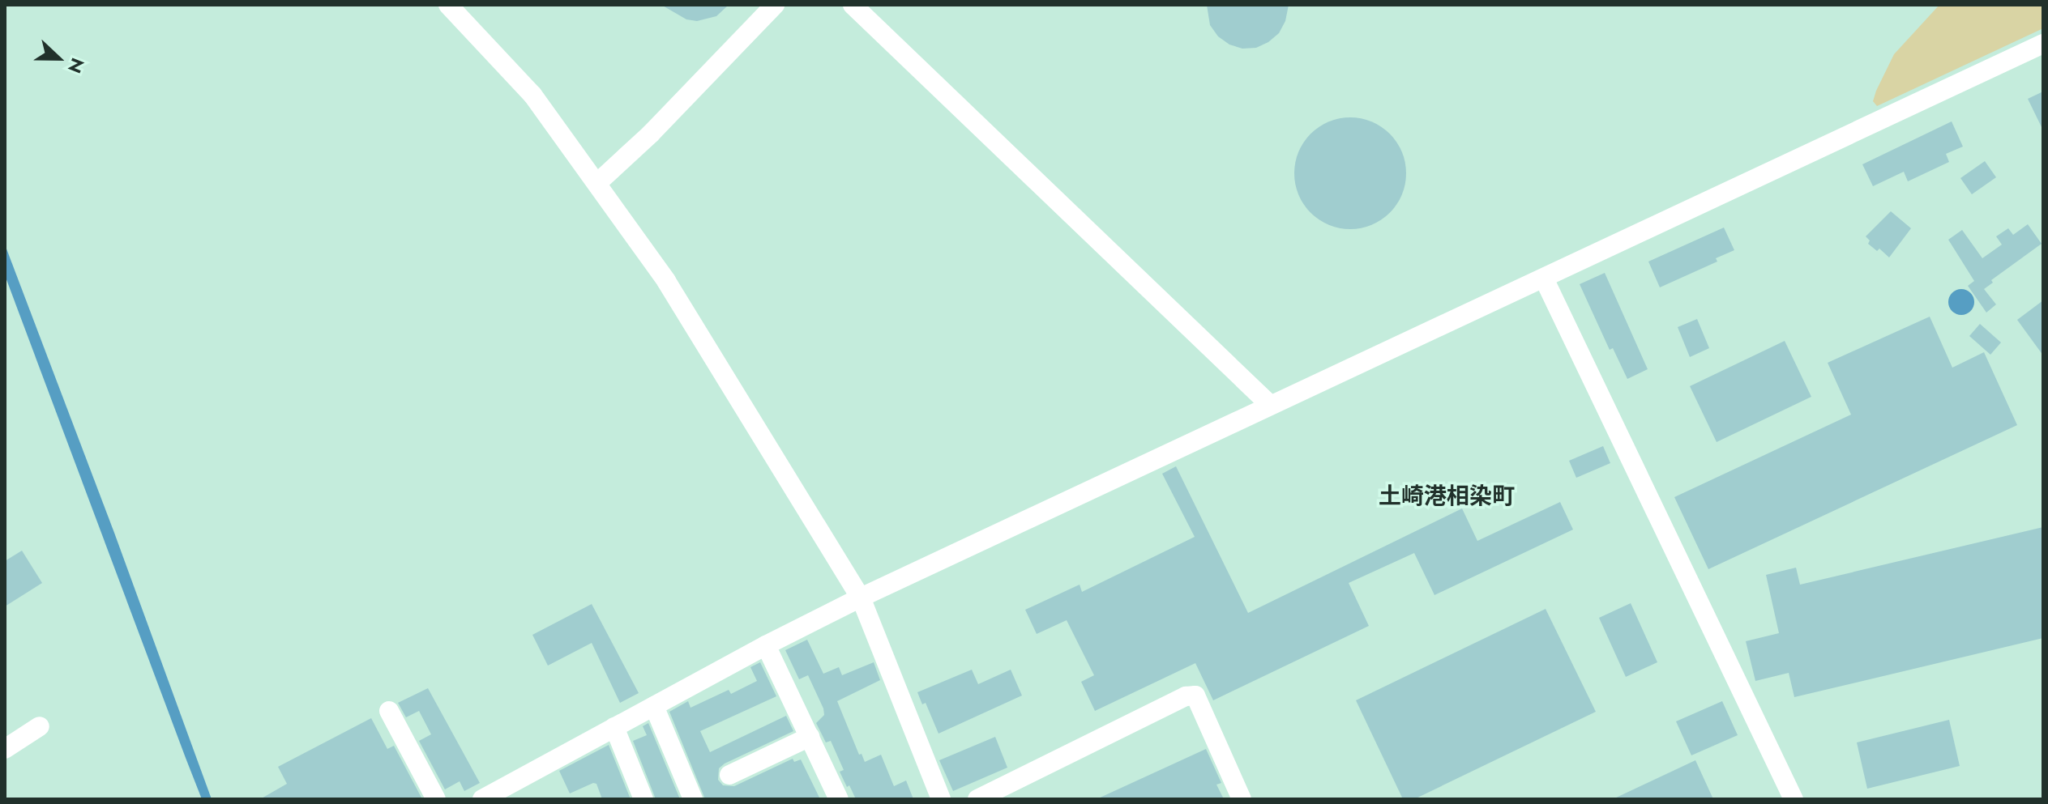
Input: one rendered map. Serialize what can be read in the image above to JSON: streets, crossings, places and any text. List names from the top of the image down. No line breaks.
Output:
{"districts":["土崎港相染町"],"north":"right"}
